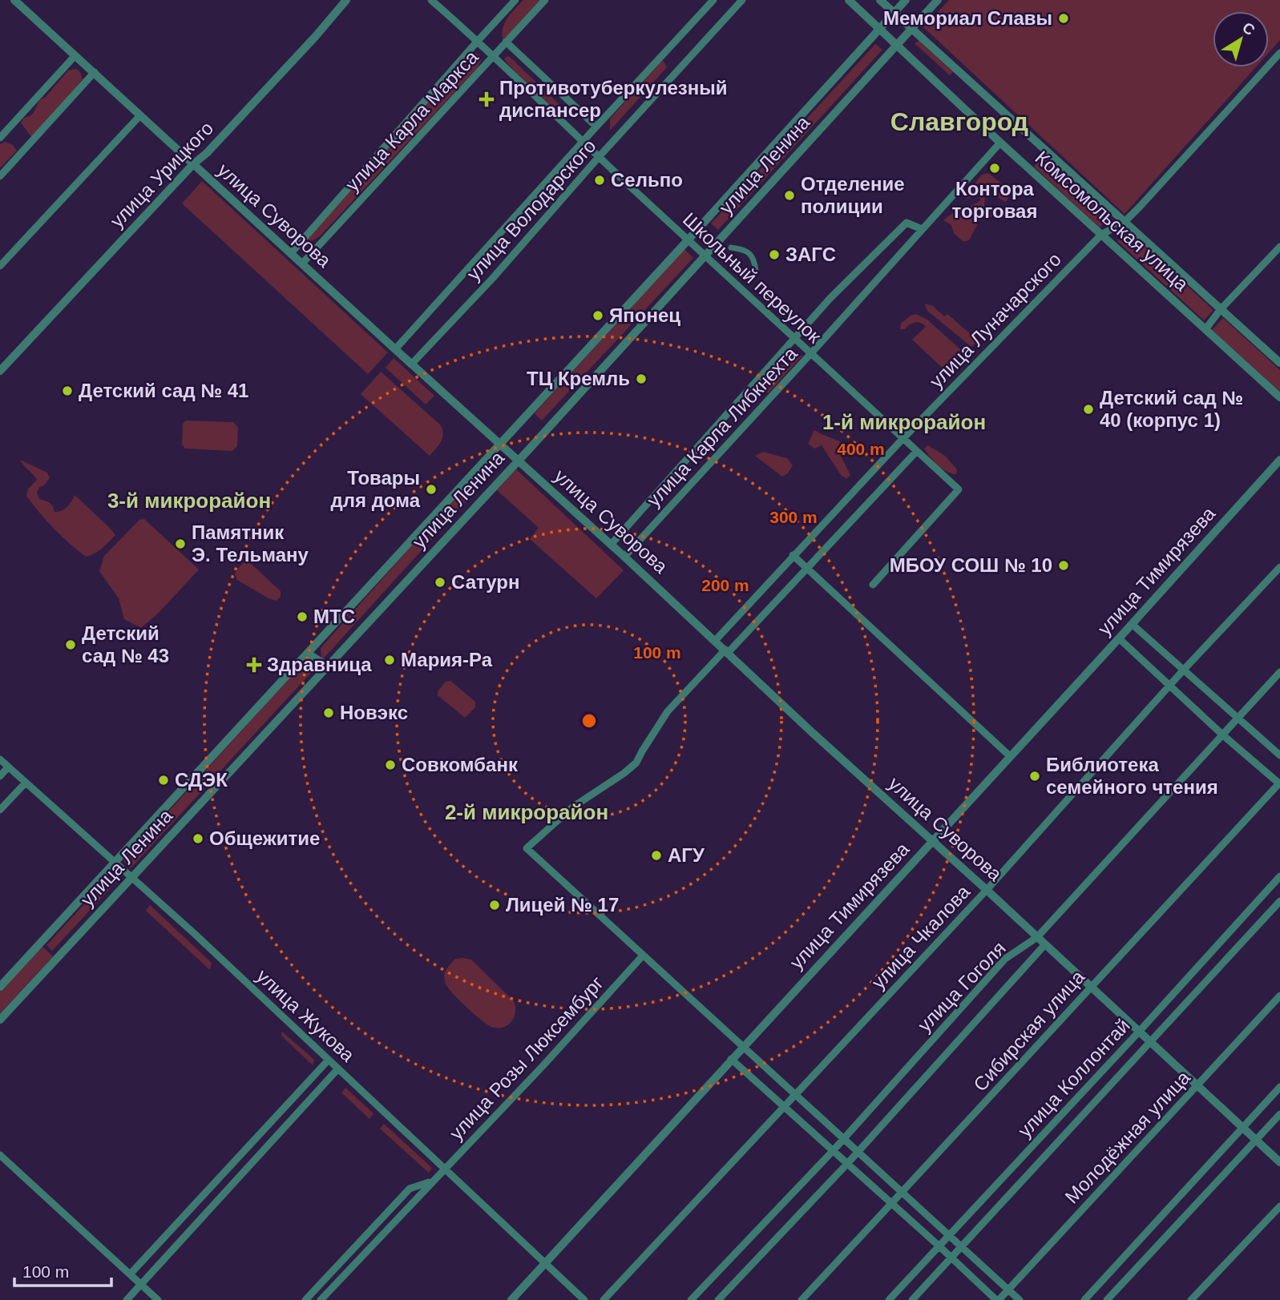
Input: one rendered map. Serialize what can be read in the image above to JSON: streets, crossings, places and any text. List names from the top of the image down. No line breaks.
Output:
{"streets":{"street":["улица Карла Маркса","улица Ленина","улица Урицкого","улица Володарского","улица Суворова","Комсомольская улица","Школьный переулок","улица Луначарского","улица Карла Либкнехта","улица Тимирязева","улица Чкалова","улица Гоголя","улица Жукова","Сибирская улица","улица Розы Люксембург","улица Коллонтай","Молодёжная улица"]},"crossings":[["улица Карла Маркса","улица Суворова"],["улица Карла Маркса","Школьный переулок"],["улица Ленина","улица Суворова"],["улица Ленина","Комсомольская улица"],["улица Ленина","Школьный переулок"],["улица Ленина","улица Жукова"],["улица Урицкого","улица Суворова"],["улица Володарского","улица Суворова"],["улица Володарского","Школьный переулок"],["улица Суворова","улица Луначарского"],["улица Суворова","улица Карла Либкнехта"],["улица Суворова","улица Тимирязева"],["улица Суворова","улица Чкалова"],["улица Суворова","улица Гоголя"],["улица Суворова","Сибирская улица"],["улица Суворова","улица Коллонтай"],["улица Суворова","Молодёжная улица"],["Комсомольская улица","улица Луначарского"],["Комсомольская улица","улица Карла Либкнехта"],["Школьный переулок","улица Луначарского"],["Школьный переулок","улица Карла Либкнехта"],["улица Тимирязева","улица Жукова"],["улица Жукова","улица Розы Люксембург"]],"districts":["Славгород","1-й микрорайон","3-й микрорайон","2-й микрорайон"],"places":{"other":["Мемориал Славы","Контора торговая","Сельпо","Отделение полиции","ЗАГС","Японец","ТЦ Кремль","Детский сад № 41","Детский сад № 40 (корпус 1)","Товары для дома","Памятник Э. Тельману","МБОУ СОШ № 10","Сатурн","МТС","Детский сад № 43","Мария-Ра","Новэкс","Совкомбанк","Библиотека семейного чтения","СДЭК","Общежитие","АГУ","Лицей № 17"],"health":["Противотуберкулезный диспансер","Здравница"]},"scale_bar":"100 m","north":"top right","rings":["400 m","300 m","200 m","100 m"]}
